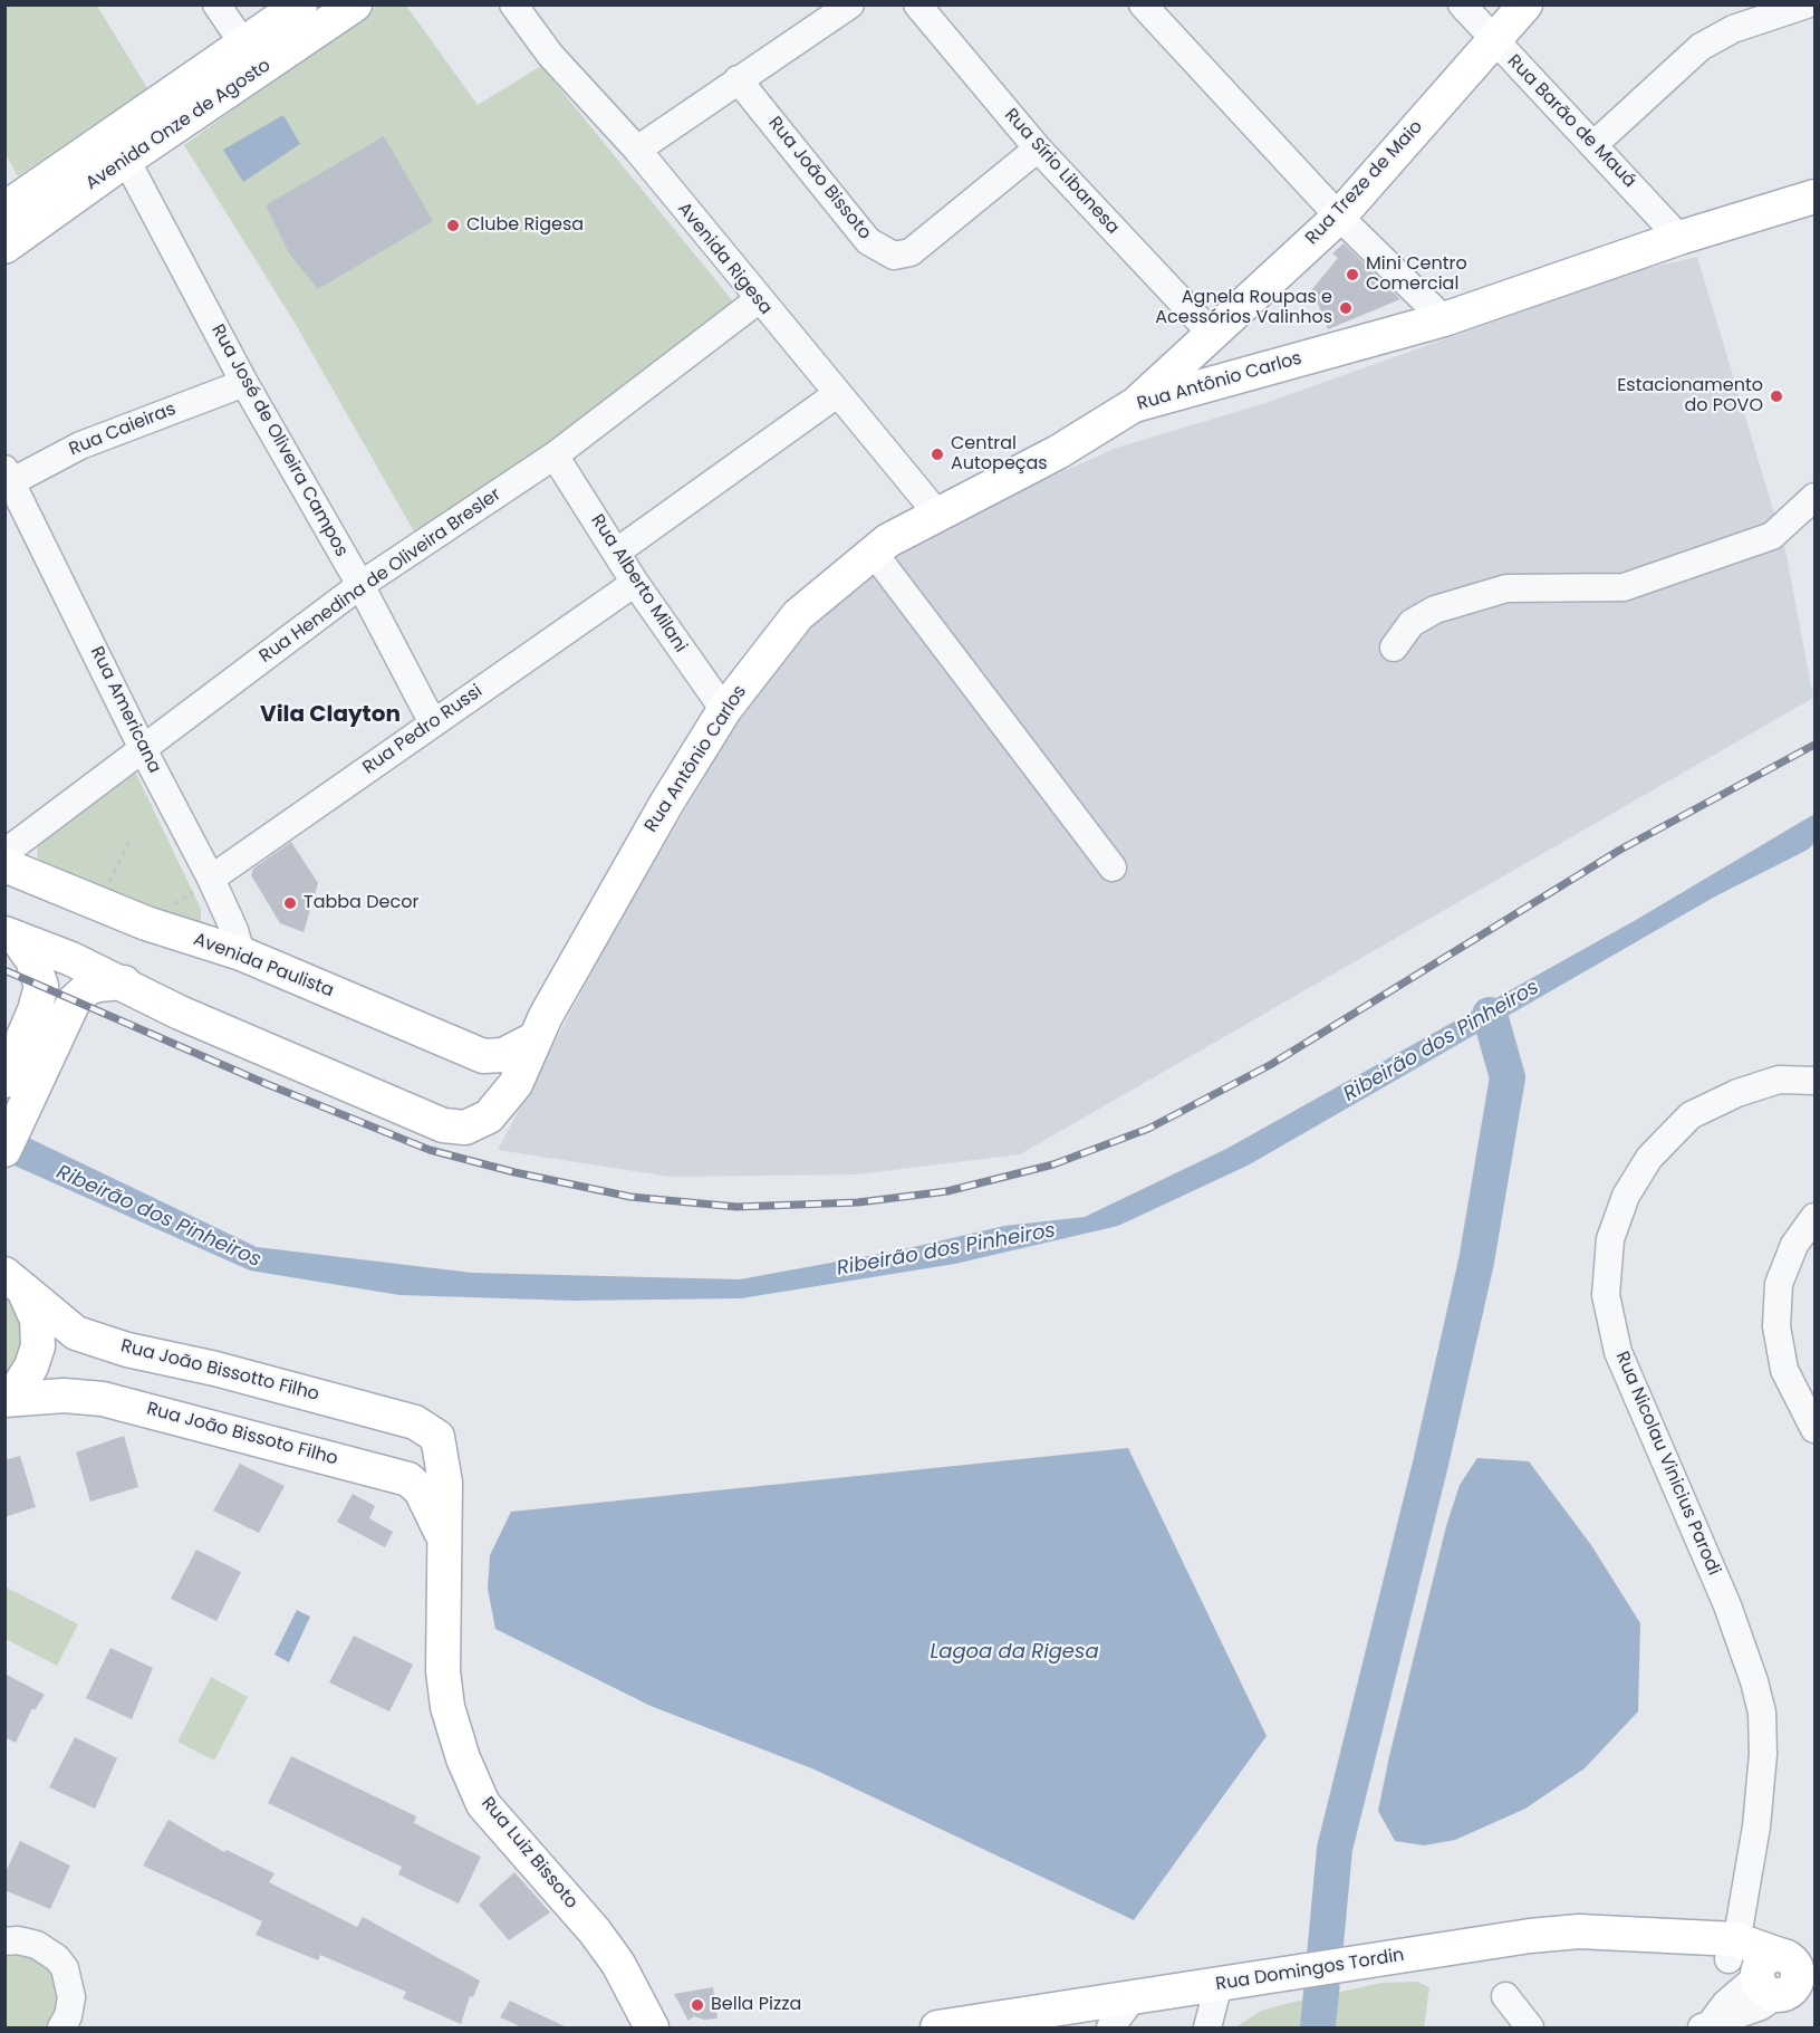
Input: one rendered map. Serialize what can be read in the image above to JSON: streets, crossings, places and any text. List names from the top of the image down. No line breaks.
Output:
{"streets":{"main road":["Avenida Onze de Agosto","Rua Treze de Maio","Rua Antônio Carlos","Avenida Paulista","Rua João Bissotto Filho","Rua João Bissoto Filho","Rua Luiz Bissoto","Rua Domingos Tordin"],"street":["Rua Barão de Mauá","Rua Sírio Libanesa","Rua João Bissoto","Avenida Rigesa","Rua Caieiras","Rua José de Oliveira Campos","Rua Henedina de Oliveira Bresler","Rua Alberto Milani","Rua Americana","Rua Pedro Russi","Rua Nicolau Vinicius Parodi"]},"crossings":[["Rua Barão de Mauá","Rua Treze de Maio"],["Rua Barão de Mauá","Rua Antônio Carlos"],["Avenida Onze de Agosto","Rua José de Oliveira Campos"],["Rua Sírio Libanesa","Rua João Bissoto"],["Rua Sírio Libanesa","Rua Treze de Maio"],["Rua Treze de Maio","Rua Antônio Carlos"],["Avenida Rigesa","Rua Antônio Carlos"],["Avenida Rigesa","Rua Henedina de Oliveira Bresler"],["Rua Antônio Carlos","Rua Alberto Milani"],["Rua Caieiras","Rua José de Oliveira Campos"],["Rua Caieiras","Rua Americana"],["Rua José de Oliveira Campos","Rua Henedina de Oliveira Bresler"],["Rua José de Oliveira Campos","Rua Pedro Russi"],["Rua Henedina de Oliveira Bresler","Rua Alberto Milani"],["Rua Henedina de Oliveira Bresler","Rua Americana"],["Rua Alberto Milani","Rua Pedro Russi"],["Rua Americana","Rua Pedro Russi"],["Rua Americana","Avenida Paulista"],["Rua João Bissotto Filho","Rua Luiz Bissoto"],["Rua Nicolau Vinicius Parodi","Rua Domingos Tordin"]],"districts":["Vila Clayton"],"water":["Ribeirão dos Pinheiros","Lagoa da Rigesa"],"places":["Clube Rigesa","Mini Centro Comercial","Agnela Roupas e Acessórios Valinhos","Estacionamento do POVO","Central Autopeças","Tabba Decor","Bella Pizza"]}
